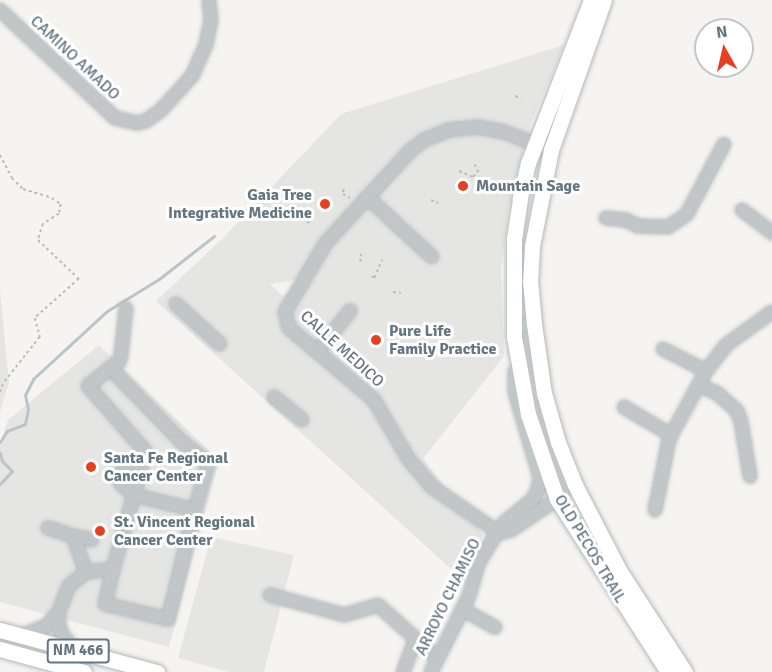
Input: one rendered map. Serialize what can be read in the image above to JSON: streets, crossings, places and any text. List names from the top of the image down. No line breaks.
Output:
{"streets":{"main road":["OLD PECOS TRAIL","NM 466"],"street":["CAMINO AMADO","CALLE MEDICO","ARROYO CHAMISO"]},"crossings":[["CALLE MEDICO","OLD PECOS TRAIL"],["CALLE MEDICO","ARROYO CHAMISO"],["OLD PECOS TRAIL","ARROYO CHAMISO"]],"places":["Mountain Sage","Gaia Tree Integrative Medicine","Pure Life Family Practice","Santa Fe Regional Cancer Center","St. Vincent Regional Cancer Center"],"north":"top"}
